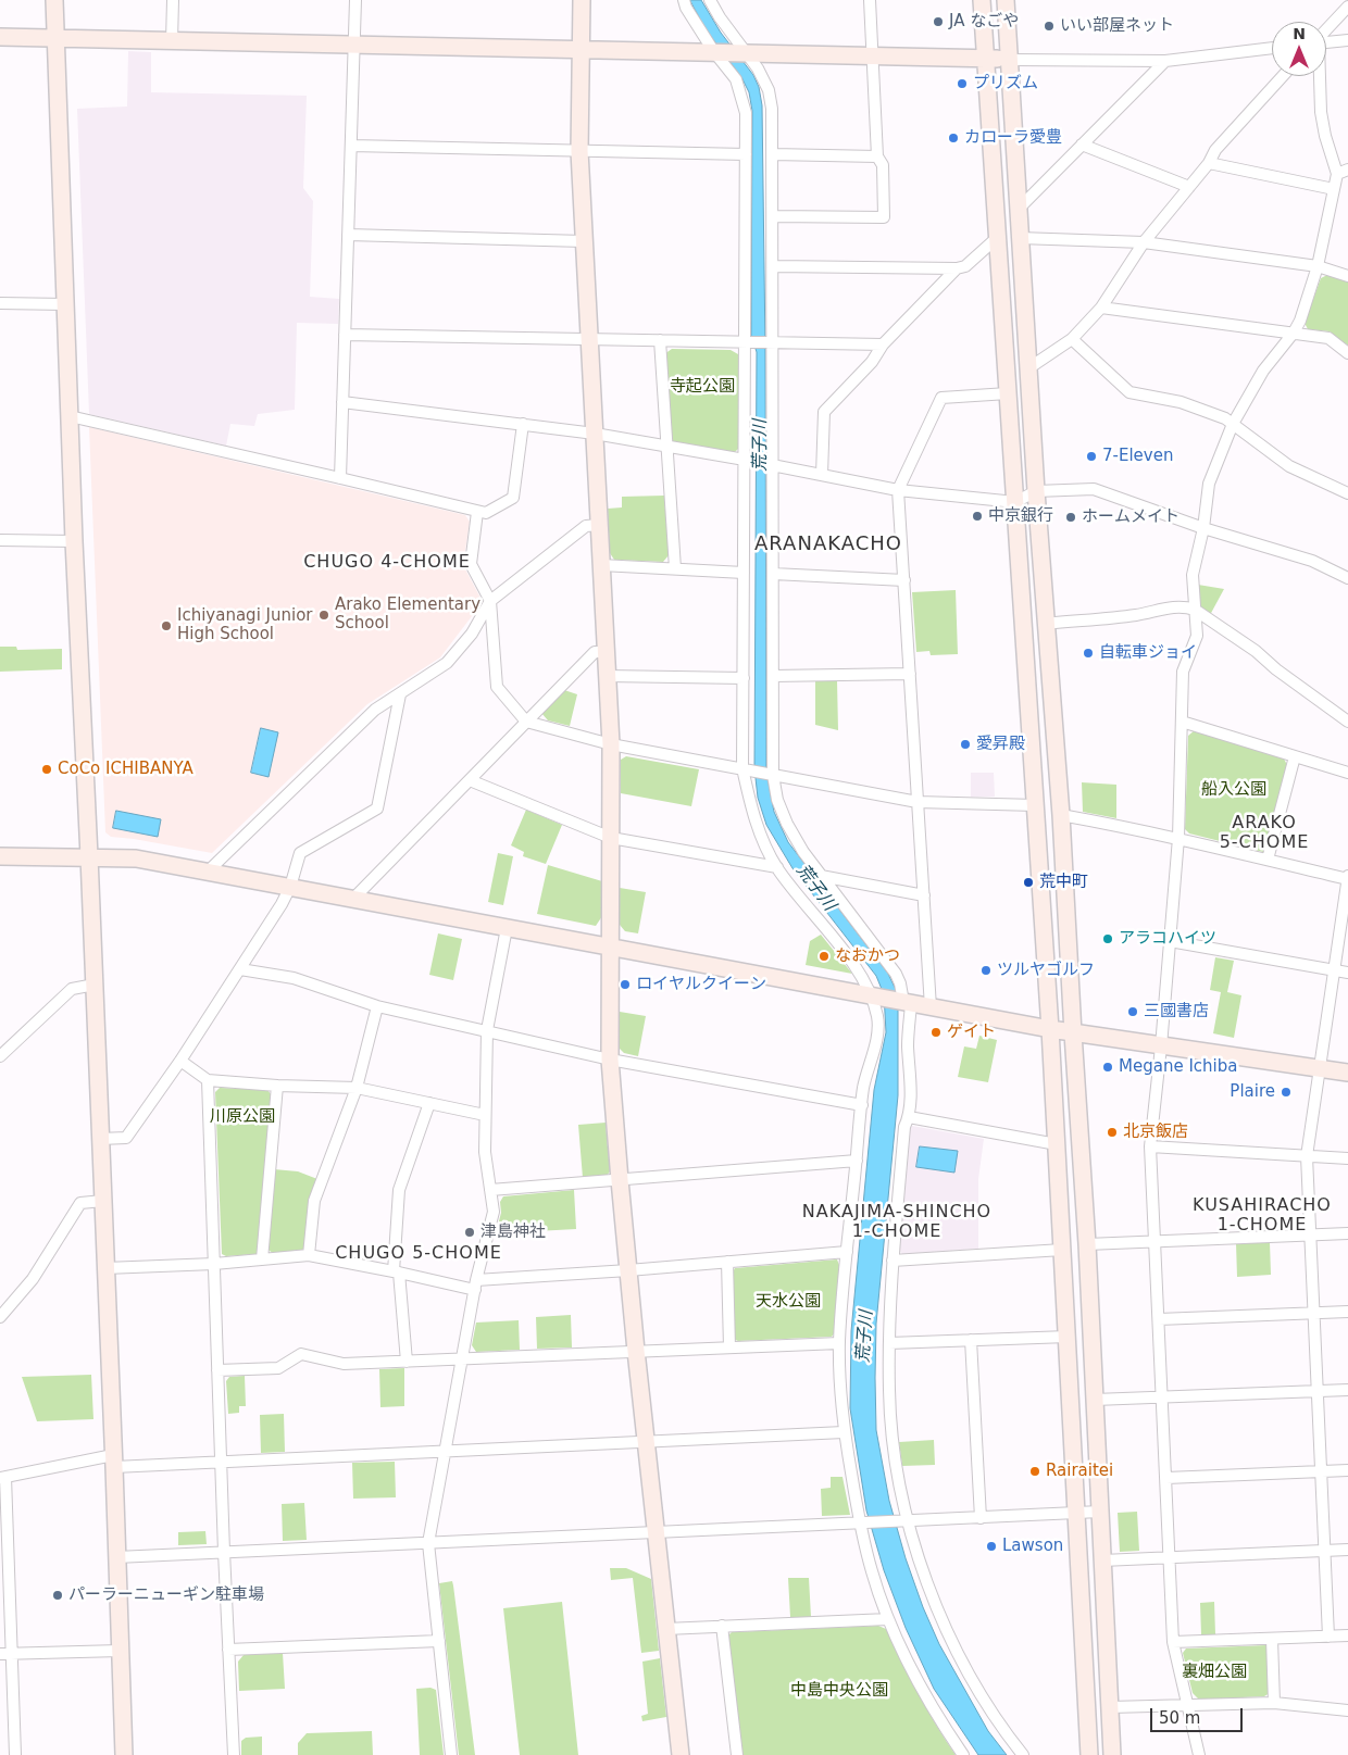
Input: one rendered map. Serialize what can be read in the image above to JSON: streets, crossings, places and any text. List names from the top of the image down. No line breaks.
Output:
{"districts":["ARANAKACHO","CHUGO 4-CHOME","ARAKO 5-CHOME","KUSAHIRACHO 1-CHOME","NAKAJIMA-SHINCHO 1-CHOME","CHUGO 5-CHOME"],"water":["荒子川"],"parks":["寺起公園","船入公園","川原公園","天水公園","裏畑公園","中島中央公園"],"places":["JA なごや","いい部屋ネット","プリズム","カローラ愛豊","7-Eleven","中京銀行","ホームメイト","Arako Elementary School","Ichiyanagi Junior High School","自転車ジョイ","愛昇殿","CoCo ICHIBANYA","荒中町","アラコハイツ","なおかつ","ツルヤゴルフ","ロイヤルクイーン","三國書店","ゲイト","Megane Ichiba","Plaire","北京飯店","津島神社","Rairaitei","Lawson","パーラーニューギン駐車場"],"scale_bar":"50 m","north":"top"}
